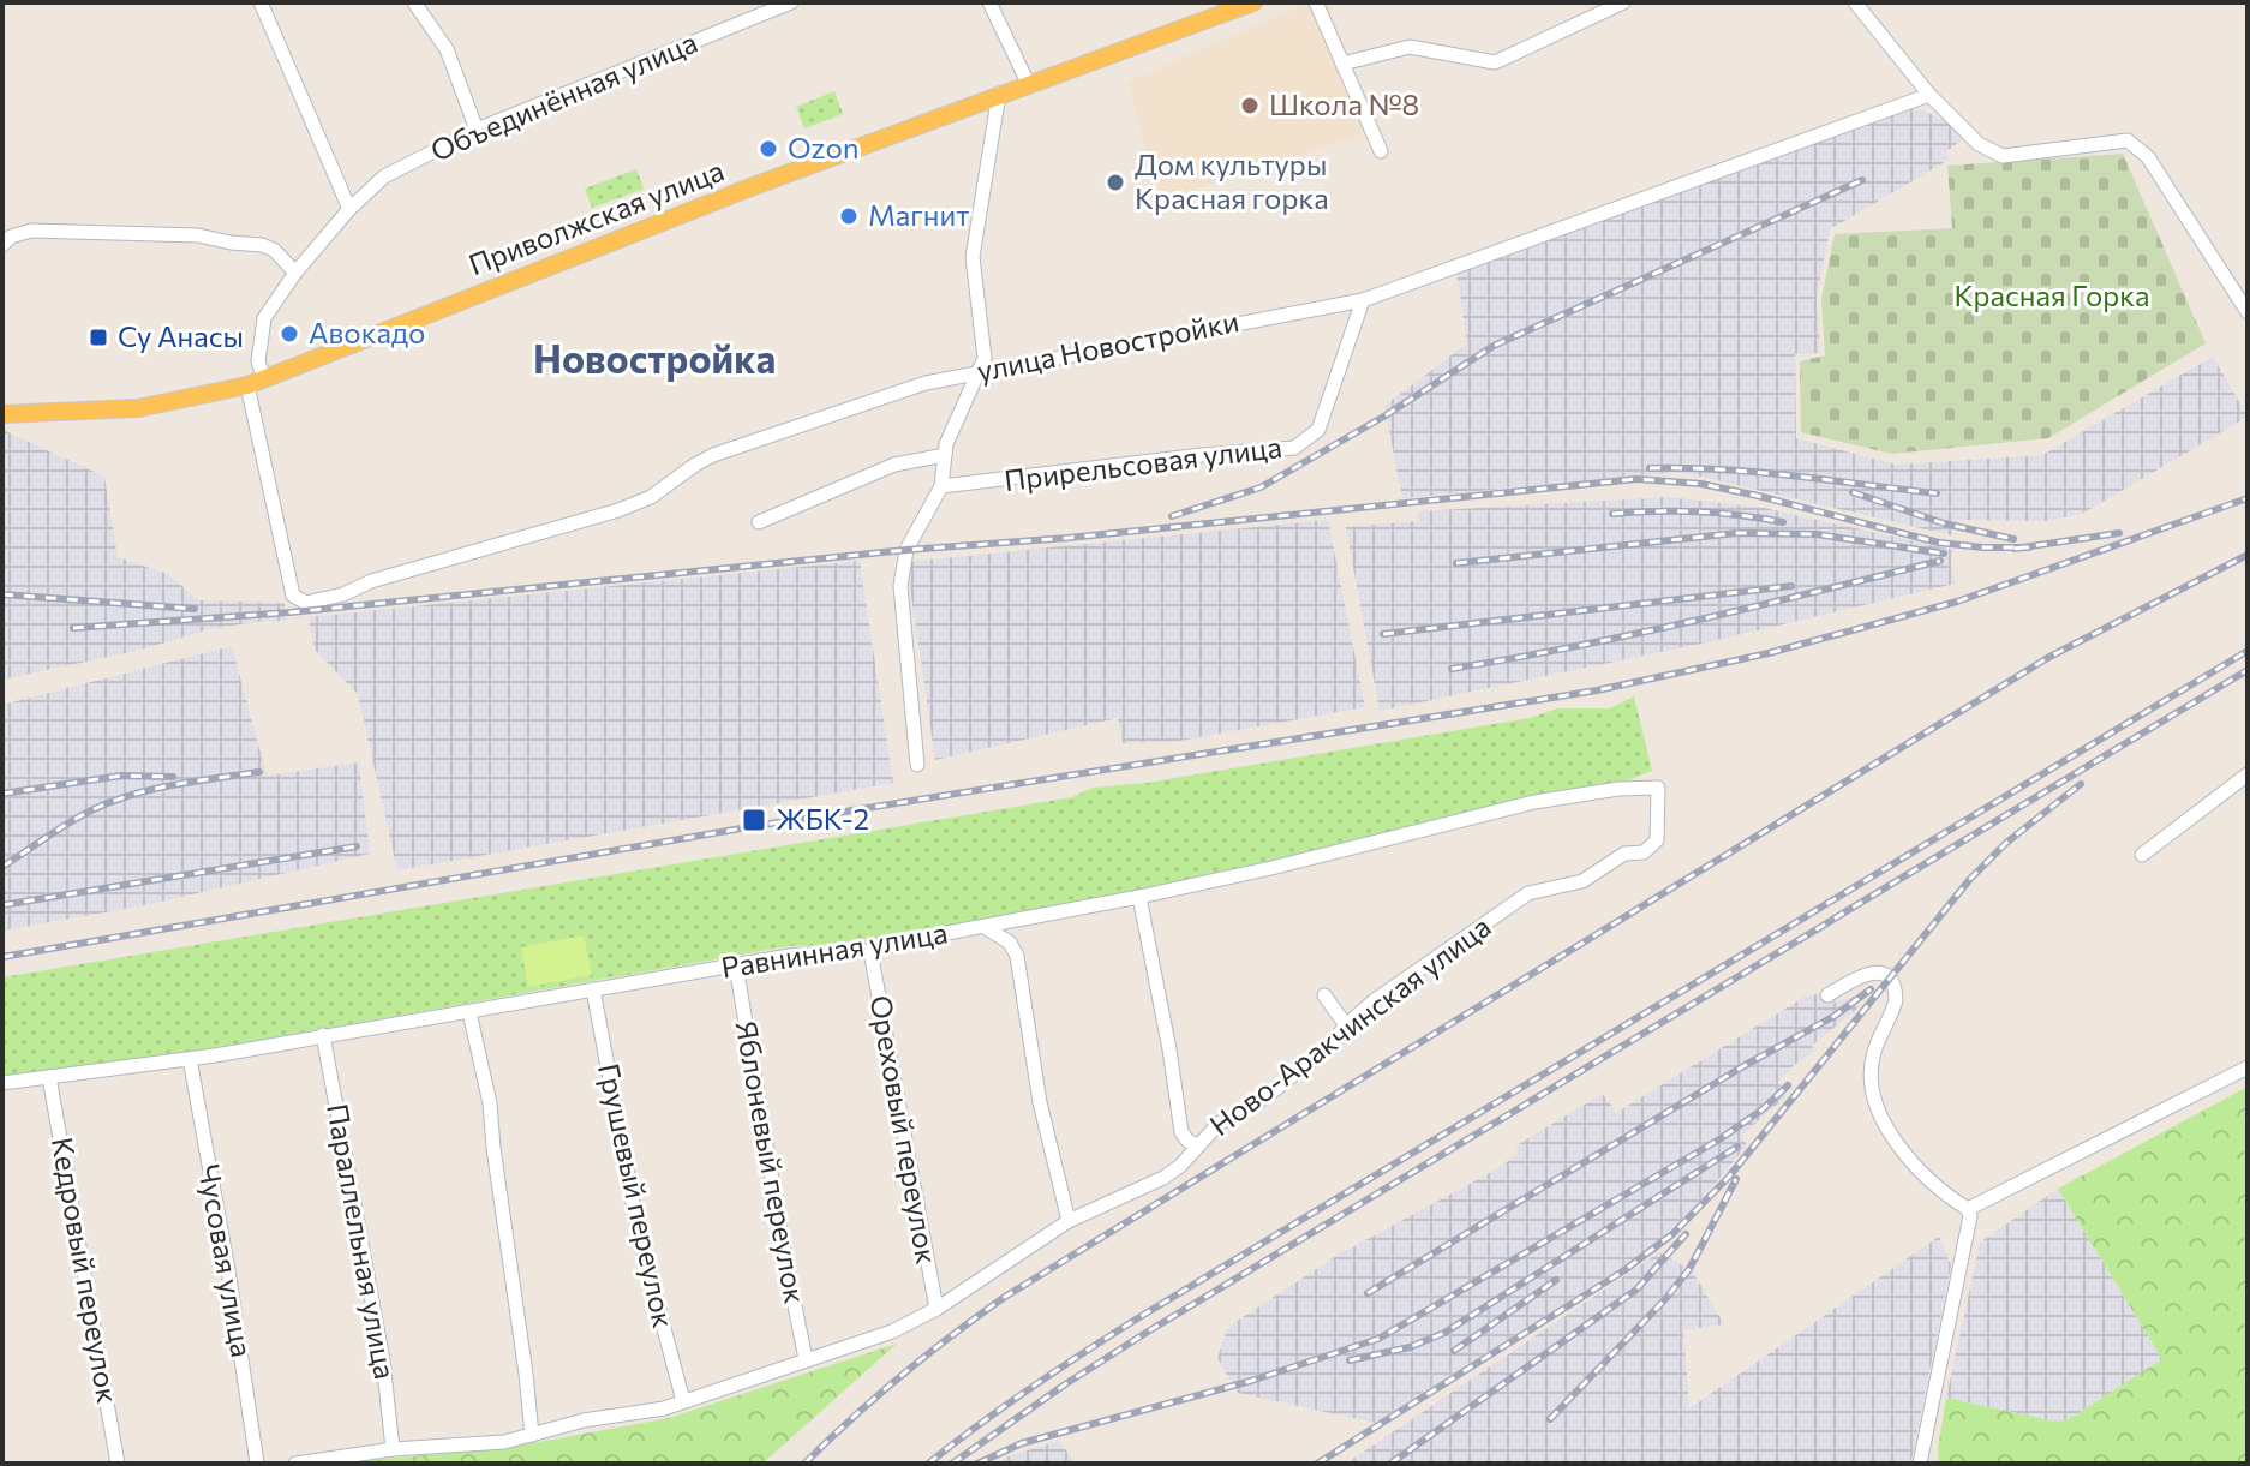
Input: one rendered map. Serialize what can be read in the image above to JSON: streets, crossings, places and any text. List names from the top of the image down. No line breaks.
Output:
{"streets":{"main road":["Приволжская улица"],"street":["Объединённая улица","улица Новостройки","Прирельсовая улица","Равнинная улица","Ново-Аракчинская улица","Ореховый переулок","Яблоневый переулок","Грушевый переулок","Параллельная улица","Чусовая улица","Кедровый переулок"]},"crossings":[["Объединённая улица","Приволжская улица"],["Приволжская улица","улица Новостройки"],["улица Новостройки","Прирельсовая улица"],["Равнинная улица","Ново-Аракчинская улица"],["Равнинная улица","Ореховый переулок"],["Равнинная улица","Яблоневый переулок"],["Равнинная улица","Грушевый переулок"],["Равнинная улица","Параллельная улица"],["Равнинная улица","Чусовая улица"],["Равнинная улица","Кедровый переулок"],["Ново-Аракчинская улица","Ореховый переулок"],["Ново-Аракчинская улица","Яблоневый переулок"],["Ново-Аракчинская улица","Грушевый переулок"],["Ново-Аракчинская улица","Параллельная улица"]],"districts":["Новостройка"],"parks":["Красная Горка"],"places":{"other":["Школа №8","Ozon","Дом культуры Красная горка","Магнит","Авокадо"],"transit":["Су Анасы","ЖБК-2"]}}
